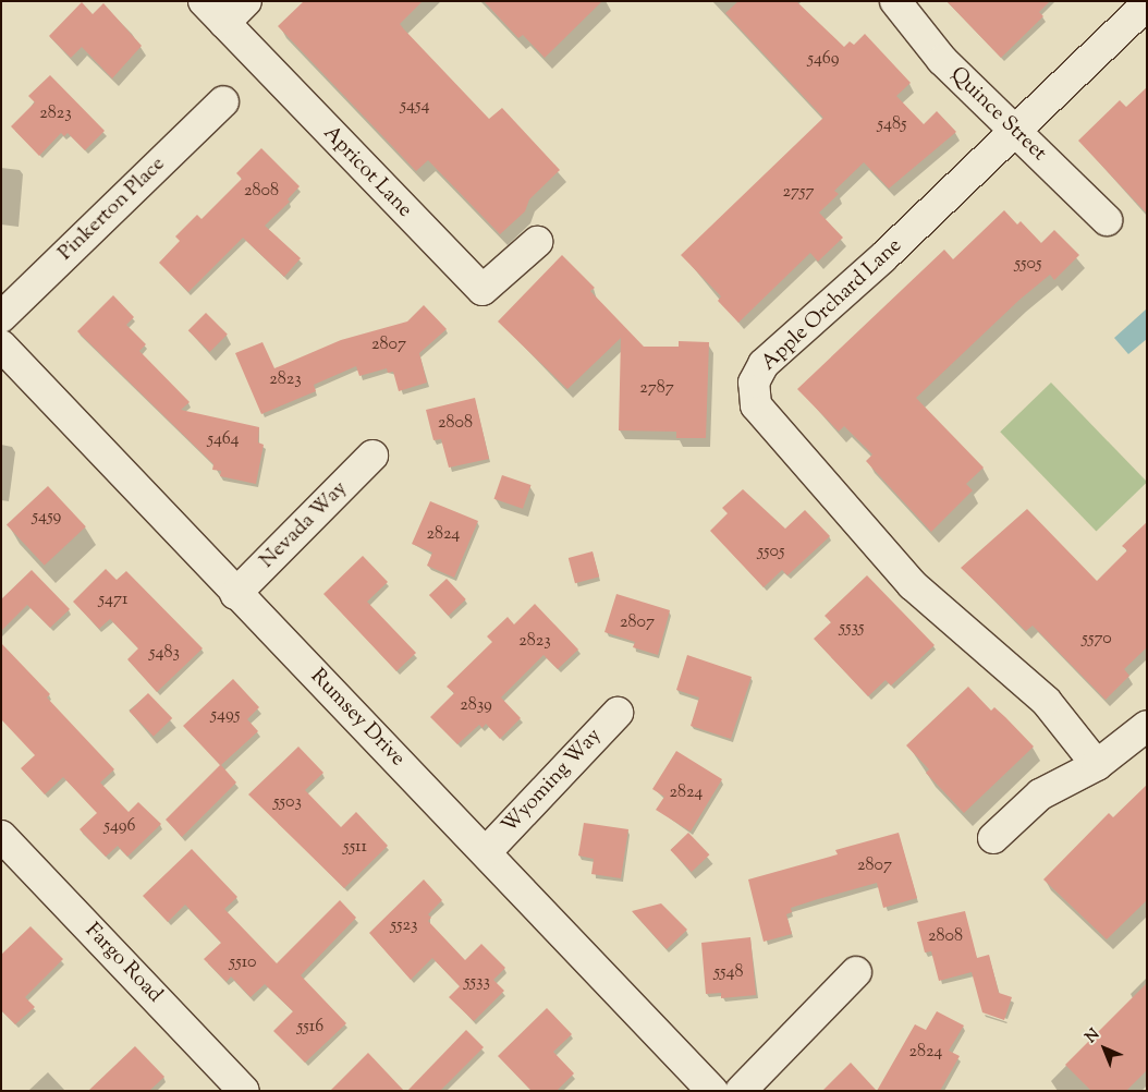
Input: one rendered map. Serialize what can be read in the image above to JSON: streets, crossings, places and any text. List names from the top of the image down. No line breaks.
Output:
{"streets":{"street":["Quince Street","Apricot Lane","Pinkerton Place","Apple Orchard Lane","Nevada Way","Rumsey Drive","Wyoming Way","Fargo Road"]},"crossings":[["Quince Street","Apple Orchard Lane"],["Nevada Way","Rumsey Drive"],["Rumsey Drive","Wyoming Way"]],"house_numbers":["5469","5454","2823","5485","2808","2757","5505","2807","2823","2787","2808","5464","5459","2824","5505","5471","2807","5535","5570","2823","5483","2839","5495","2824","5503","5496","5511","2807","5523","2808","5510","5548","5533","5516","2824"],"north":"top left"}
